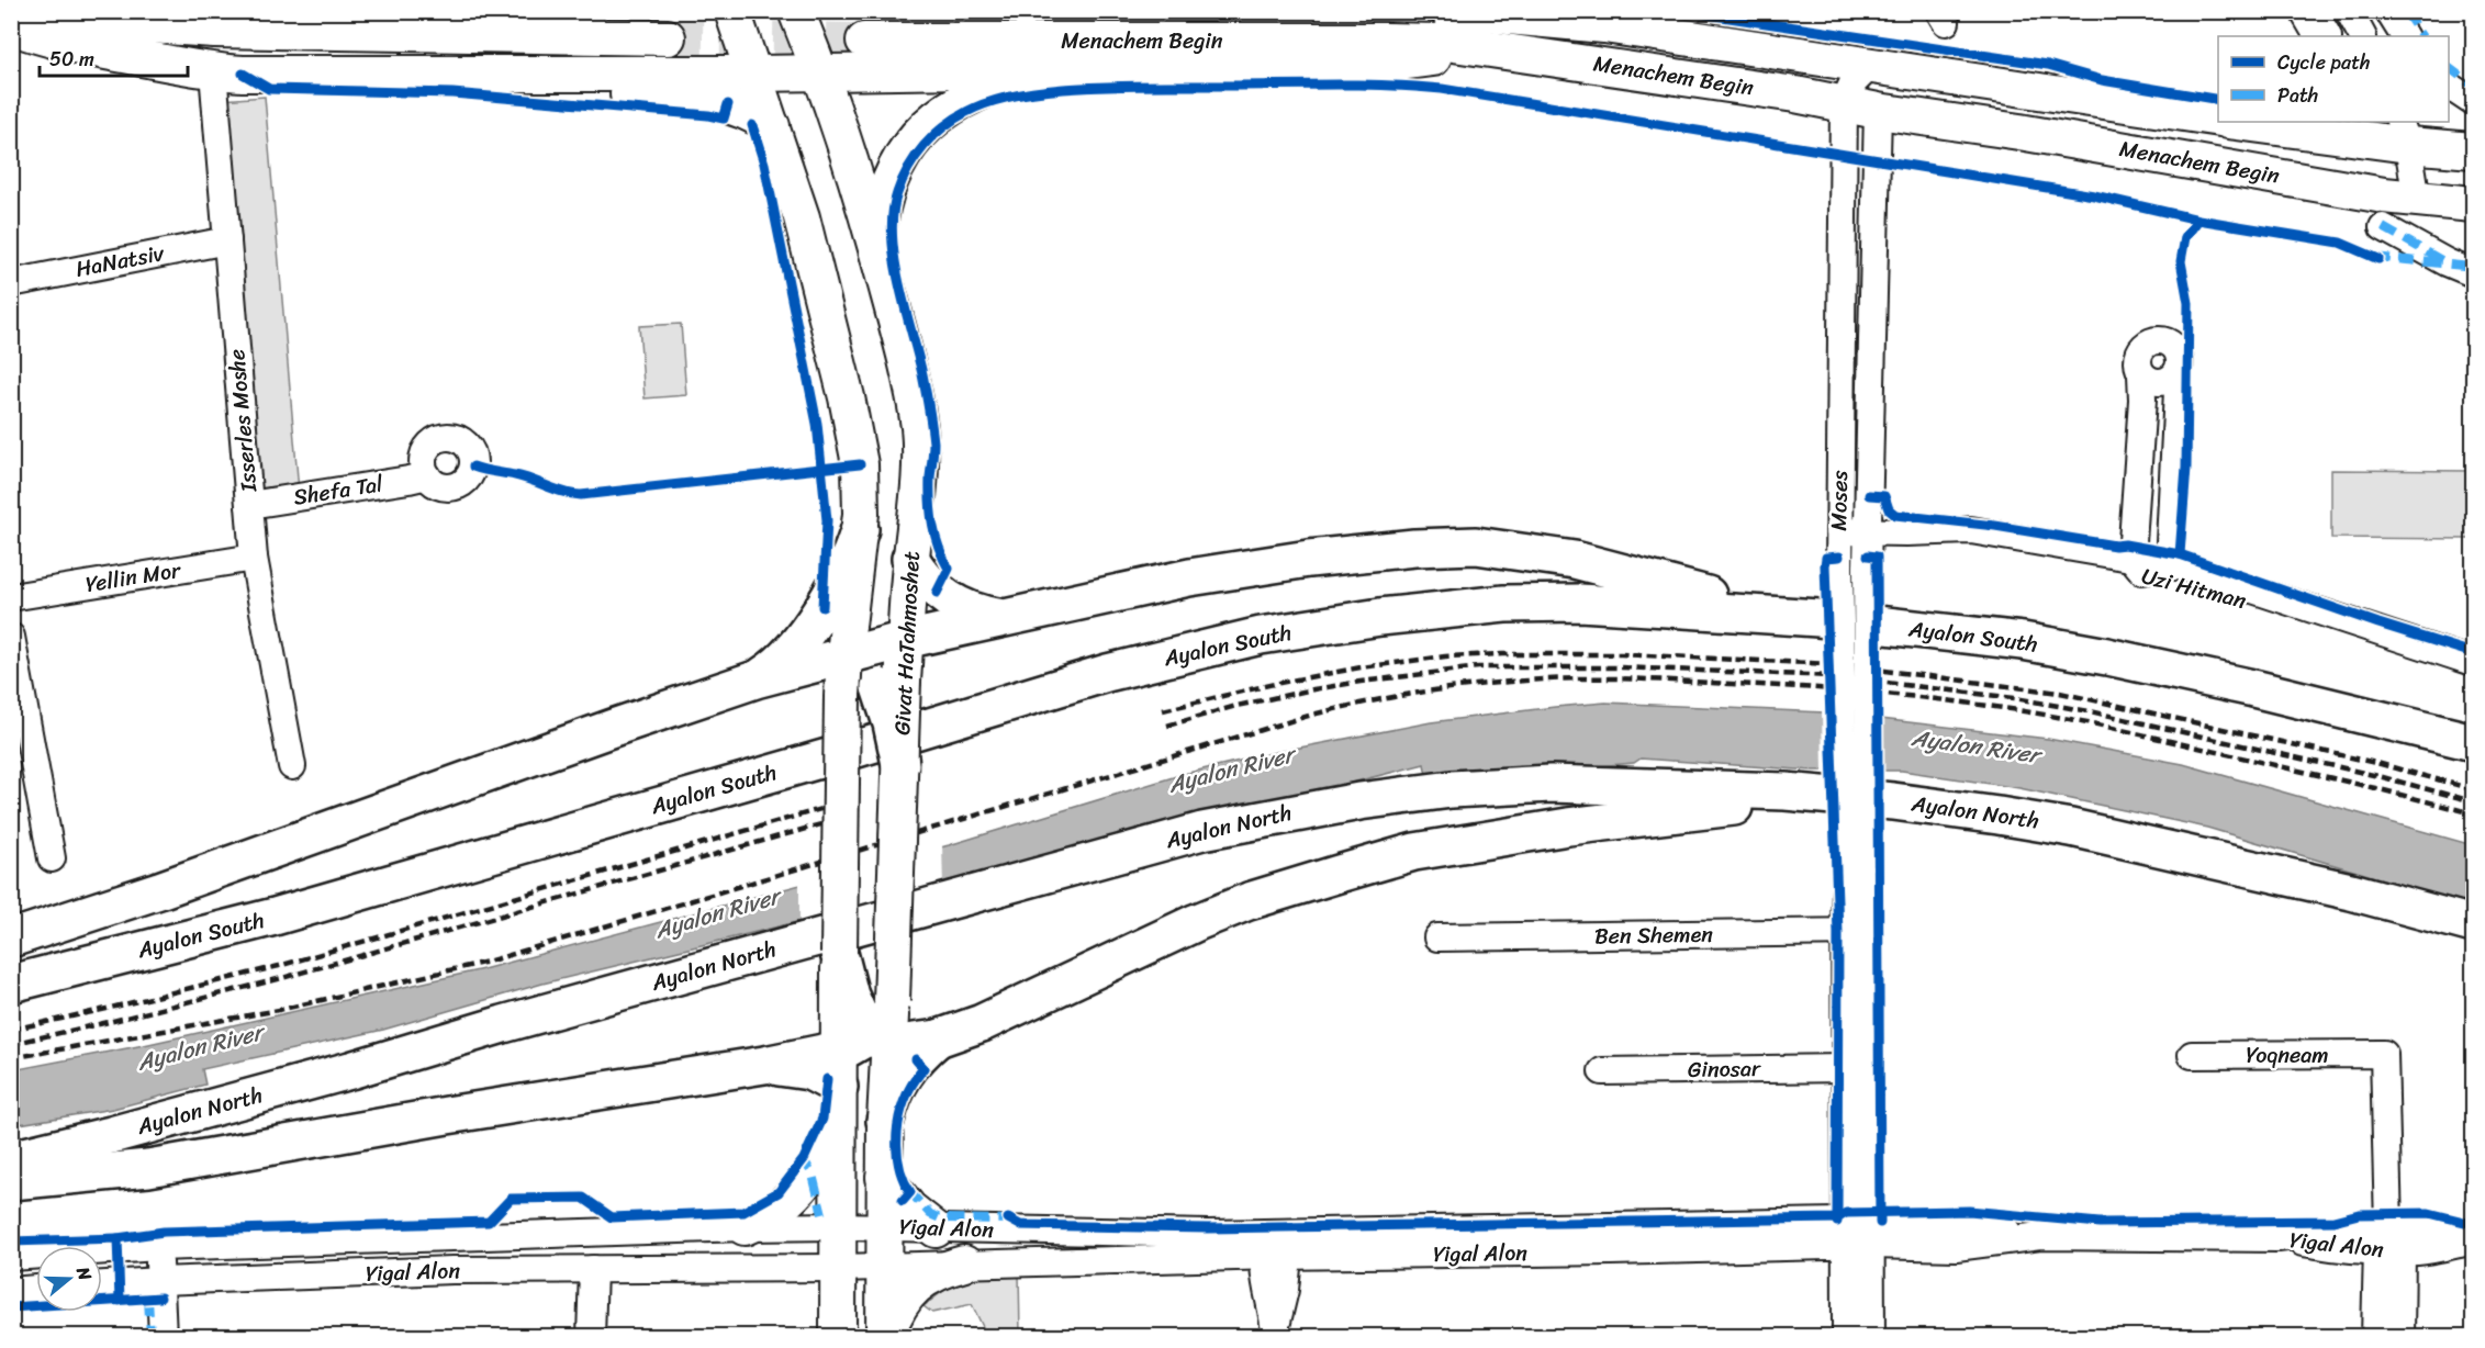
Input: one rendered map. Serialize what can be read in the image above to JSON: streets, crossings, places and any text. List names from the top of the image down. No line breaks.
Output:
{"streets":{"highway":["Ayalon South","Ayalon North"],"main road":["Menachem Begin","Givat HaTahmoshet"],"street":["HaNatsiv","Isserles Moshe","Shefa Tal","Moses","Yellin Mor","Uzi Hitman","Ben Shemen","Yoqneam","Ginosar","Yigal Alon"]},"crossings":[["Menachem Begin","Moses"],["HaNatsiv","Isserles Moshe"],["Isserles Moshe","Shefa Tal"],["Isserles Moshe","Yellin Mor"],["Moses","Uzi Hitman"],["Moses","Ben Shemen"],["Moses","Ginosar"],["Moses","Yigal Alon"],["Givat HaTahmoshet","Yigal Alon"],["Yoqneam","Yigal Alon"]],"water":["Ayalon River"],"legend":["Cycle path","Path"],"scale_bar":"50 m","north":"right"}
